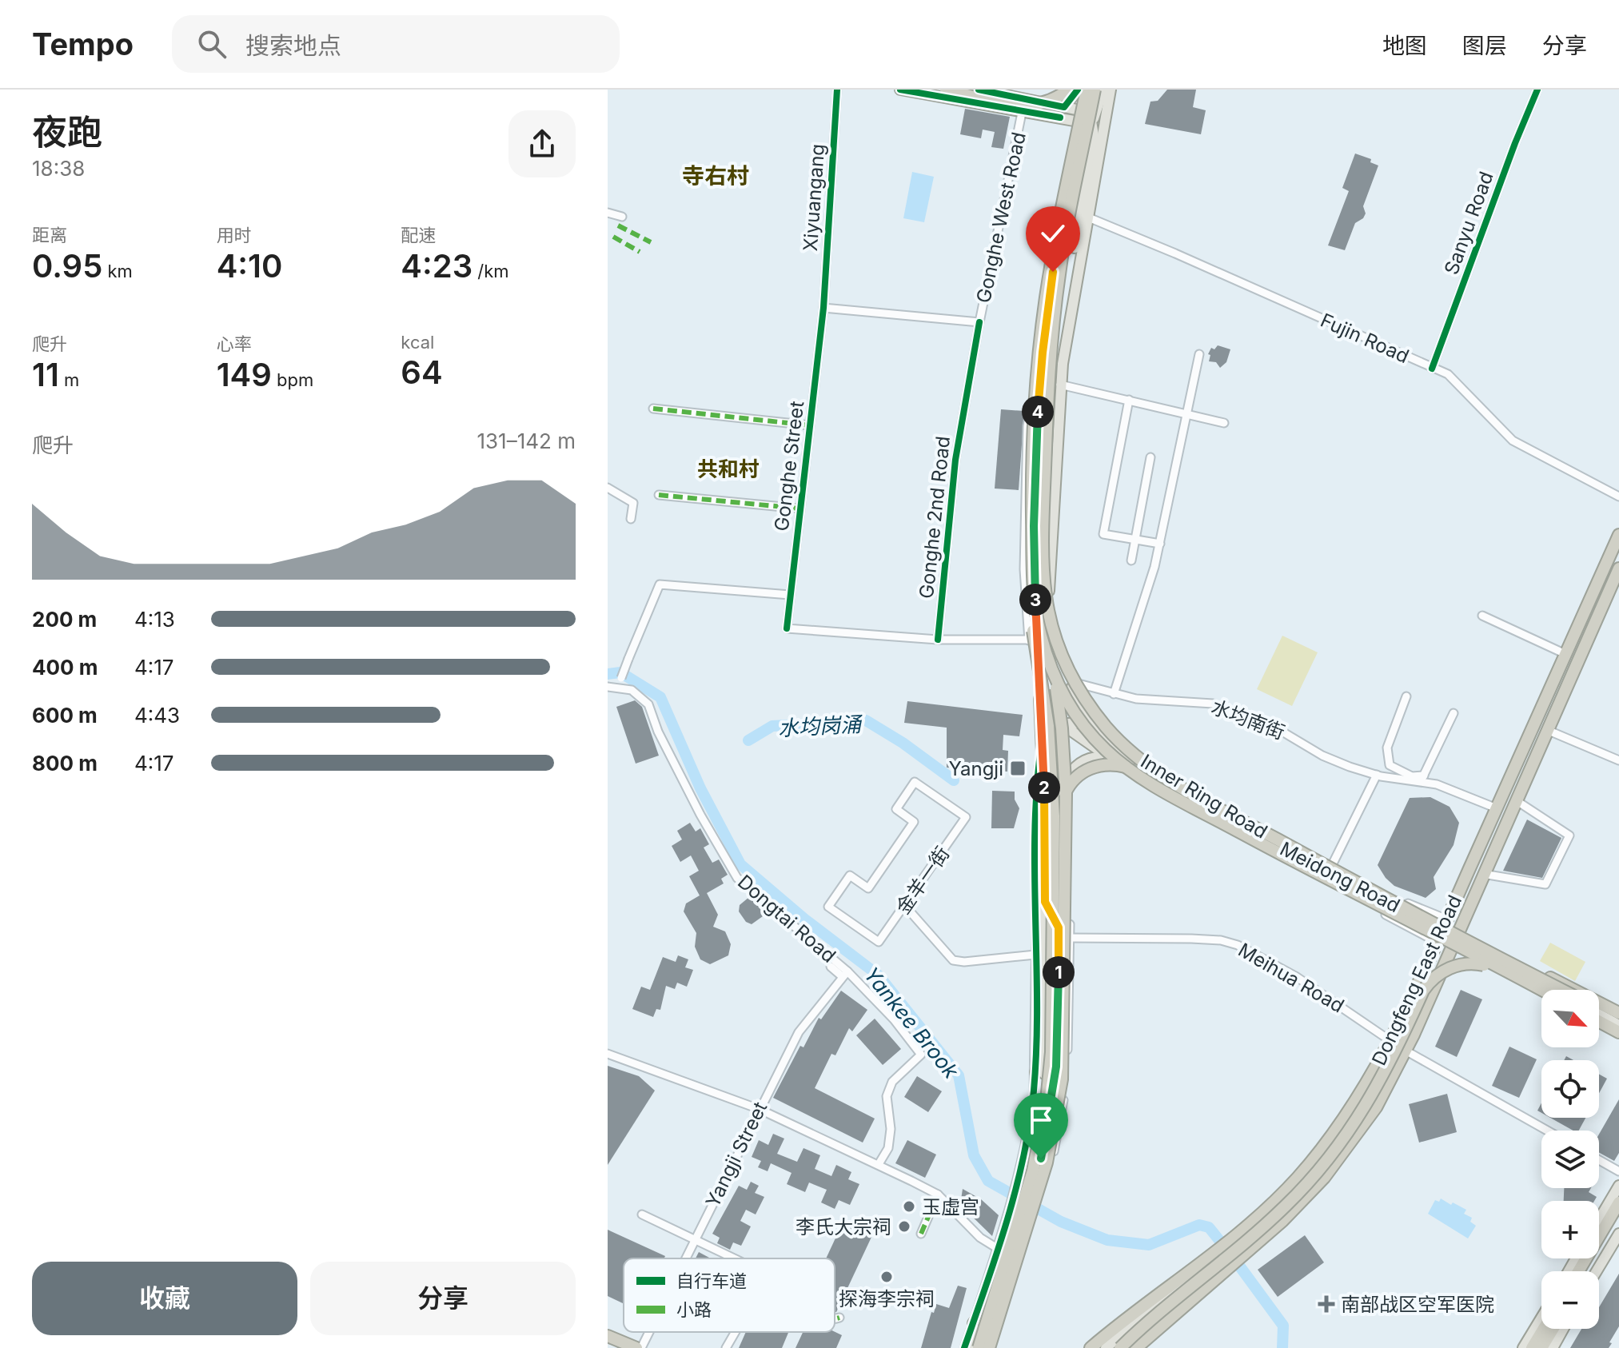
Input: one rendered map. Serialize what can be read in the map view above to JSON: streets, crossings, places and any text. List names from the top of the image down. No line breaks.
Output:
{"streets":{"highway":["Inner Ring Road","Dongfeng East Road"],"main road":["Meidong Road"],"street":["Xiyuangang","Gonghe West Road","Sanyu Road","Fujin Road","Gonghe Street","Gonghe 2nd Road","水均南街","金羊一街","Dongtai Road","Meihua Road","Yangji Street"]},"crossings":[["Xiyuangang","Gonghe Street"],["Gonghe West Road","Gonghe 2nd Road"],["Sanyu Road","Fujin Road"],["Gonghe Street","Gonghe 2nd Road"],["Meidong Road","Dongfeng East Road"],["Dongtai Road","Yangji Street"],["Meihua Road","Dongfeng East Road"]],"districts":["寺右村","共和村"],"water":["水均岗涌","Yankee Brook"],"places":{"transit":["Yangji"],"other":["玉虛宫","李氏大宗祠","探海李宗祠"],"health":["南部战区空军医院"]},"legend":["自行车道","小路"],"north":"bottom right","page":{"header":"Tempo","search":"搜索地点","nav":["地图","图层","分享"],"heading":["夜跑","18:38"],"stats":[["距离","0.95 km"],["用时","4:10"],["配速","4:23 /km"],["爬升","11 m"],["心率","149 bpm"],["kcal","64"]],"pins":["4","3","2","1"],"chart":["爬升","131–142 m"],"list":[{"name":"200 m","note":"4:13"},{"name":"400 m","note":"4:17"},{"name":"600 m","note":"4:43"},{"name":"800 m","note":"4:17"}],"map_buttons":["+","−"],"buttons":["收藏","分享"]}}
